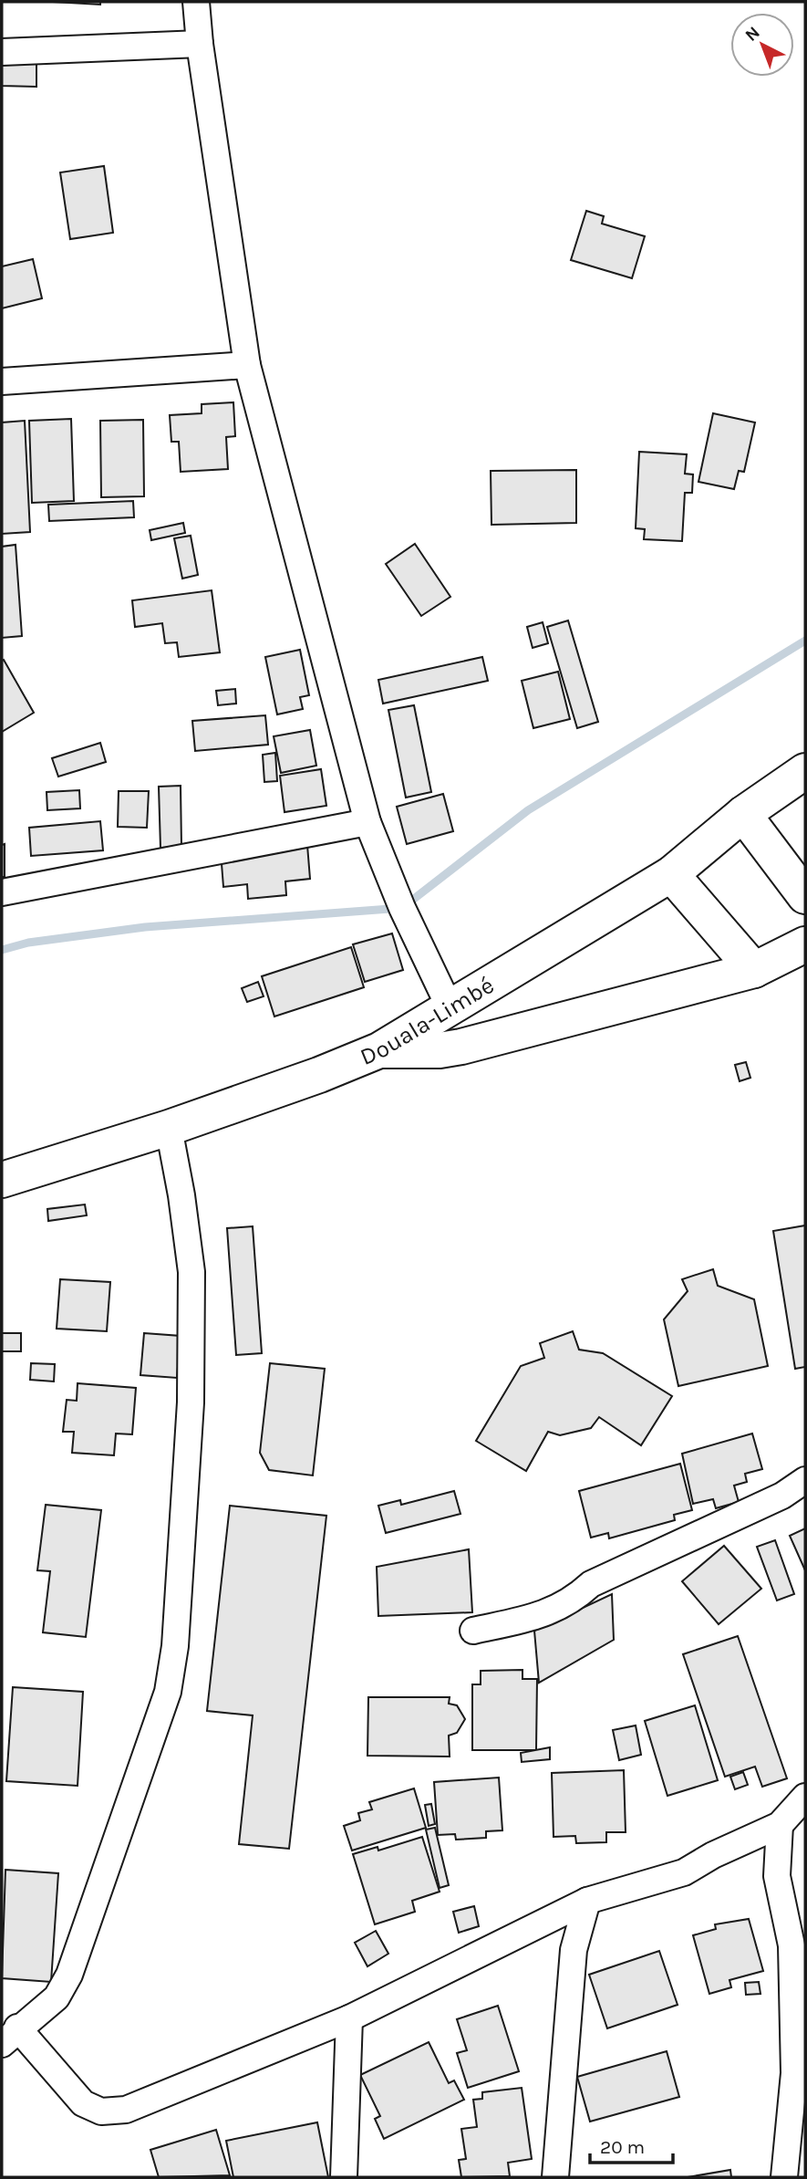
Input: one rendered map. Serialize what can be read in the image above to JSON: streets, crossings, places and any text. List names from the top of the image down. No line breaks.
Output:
{"streets":{"main road":["Douala-Limbé"]},"scale_bar":"20 m","north":"top left"}
